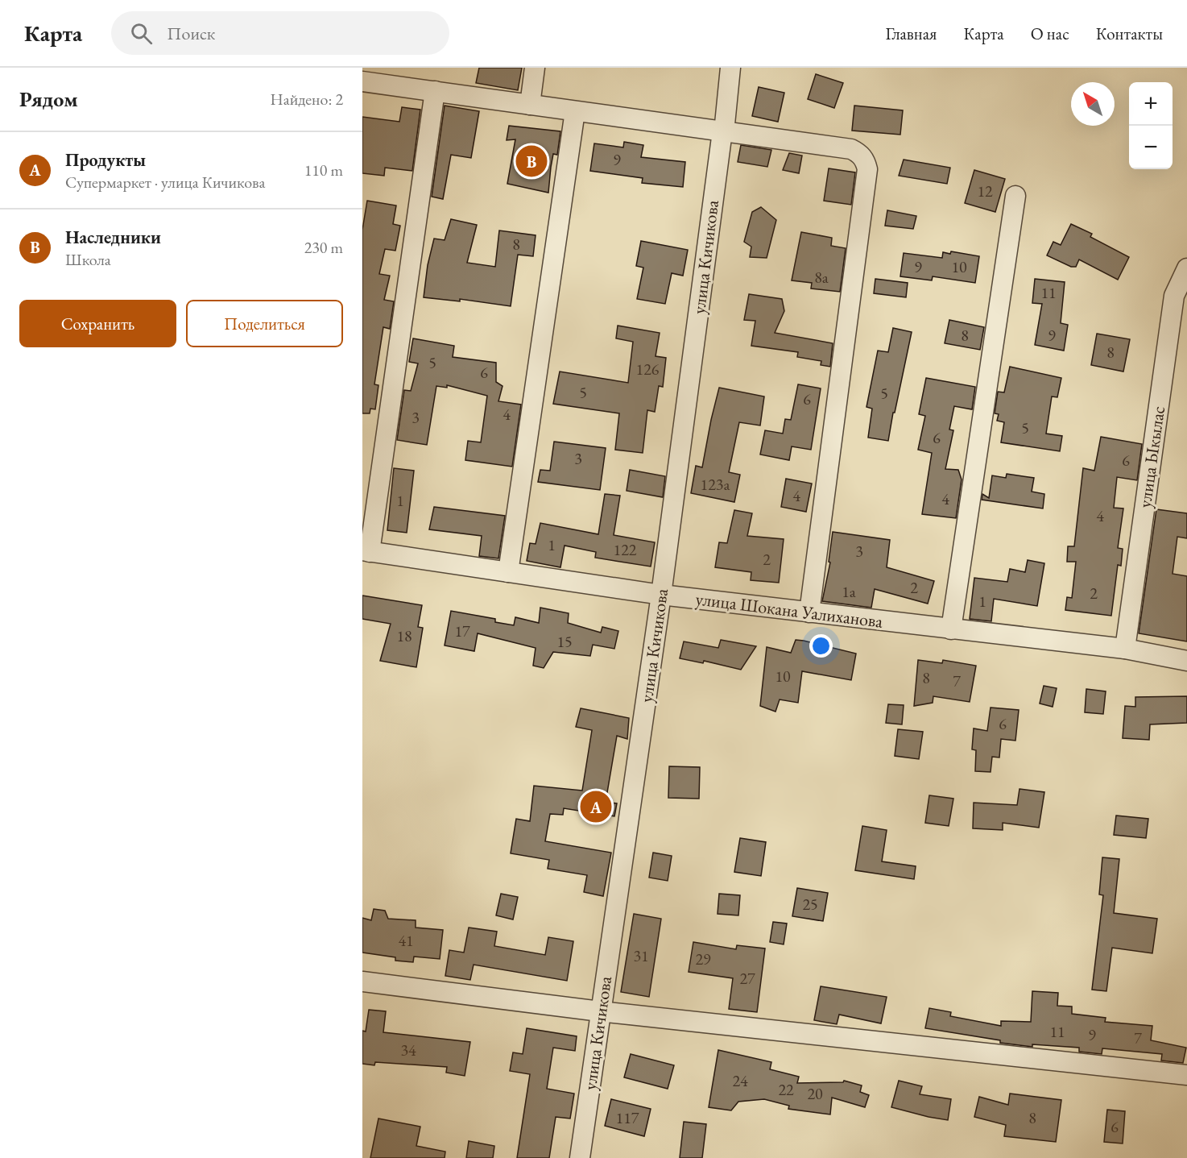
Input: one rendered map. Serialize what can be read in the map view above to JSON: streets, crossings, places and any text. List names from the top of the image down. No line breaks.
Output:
{"streets":{"street":["улица Кичикова","улица Ыкылас","улица Шокана Уалиханова"]},"crossings":[["улица Кичикова","улица Шокана Уалиханова"],["улица Ыкылас","улица Шокана Уалиханова"]],"house_numbers":["9","12","8","9","10","8а","11","8","9","8","5","126","6","5","5","6","4","3","5","6","3","6","123а","4","4","1","4","1","122","3","2","2","1а","2","1","17","18","15","10","8","7","6","25","41","31","29","27","11","9","7","34","24","22","20","117","8","6"],"north":"top left","page":{"header":"Карта","search":"Поиск","nav":["Главная","Карта","О нас","Контакты"],"heading":["Рядом","Найдено: 2"],"map_buttons":["+","−"],"list":[{"mark":"A","name":"Продукты","note":"Супермаркет · улица Кичикова","value":"110 m"},{"mark":"B","name":"Наследники","note":"Школа","value":"230 m"}],"pins":["B","A"],"buttons":["Сохранить","Поделиться"]}}
